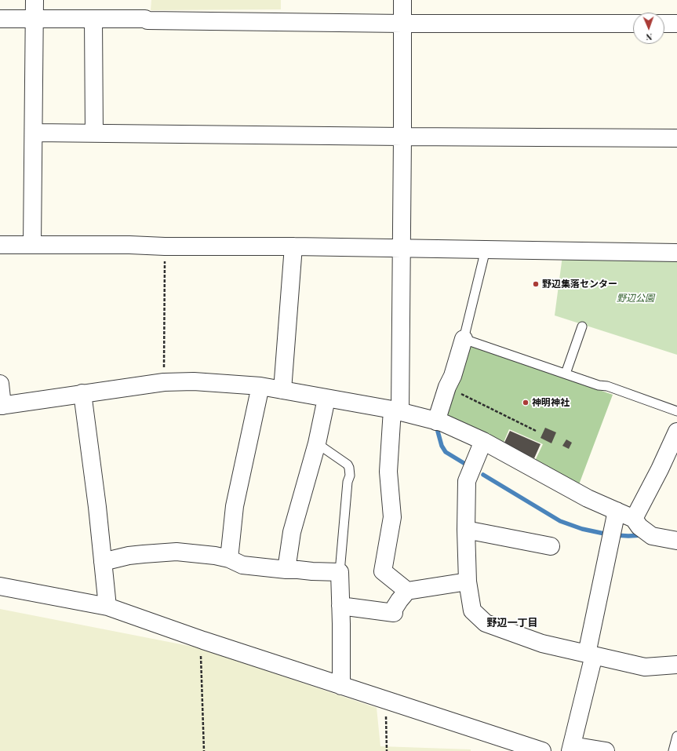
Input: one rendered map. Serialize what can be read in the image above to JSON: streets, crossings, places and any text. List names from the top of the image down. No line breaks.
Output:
{"districts":["野辺一丁目"],"parks":["野辺公園"],"places":["野辺集落センター","神明神社"],"north":"bottom"}
